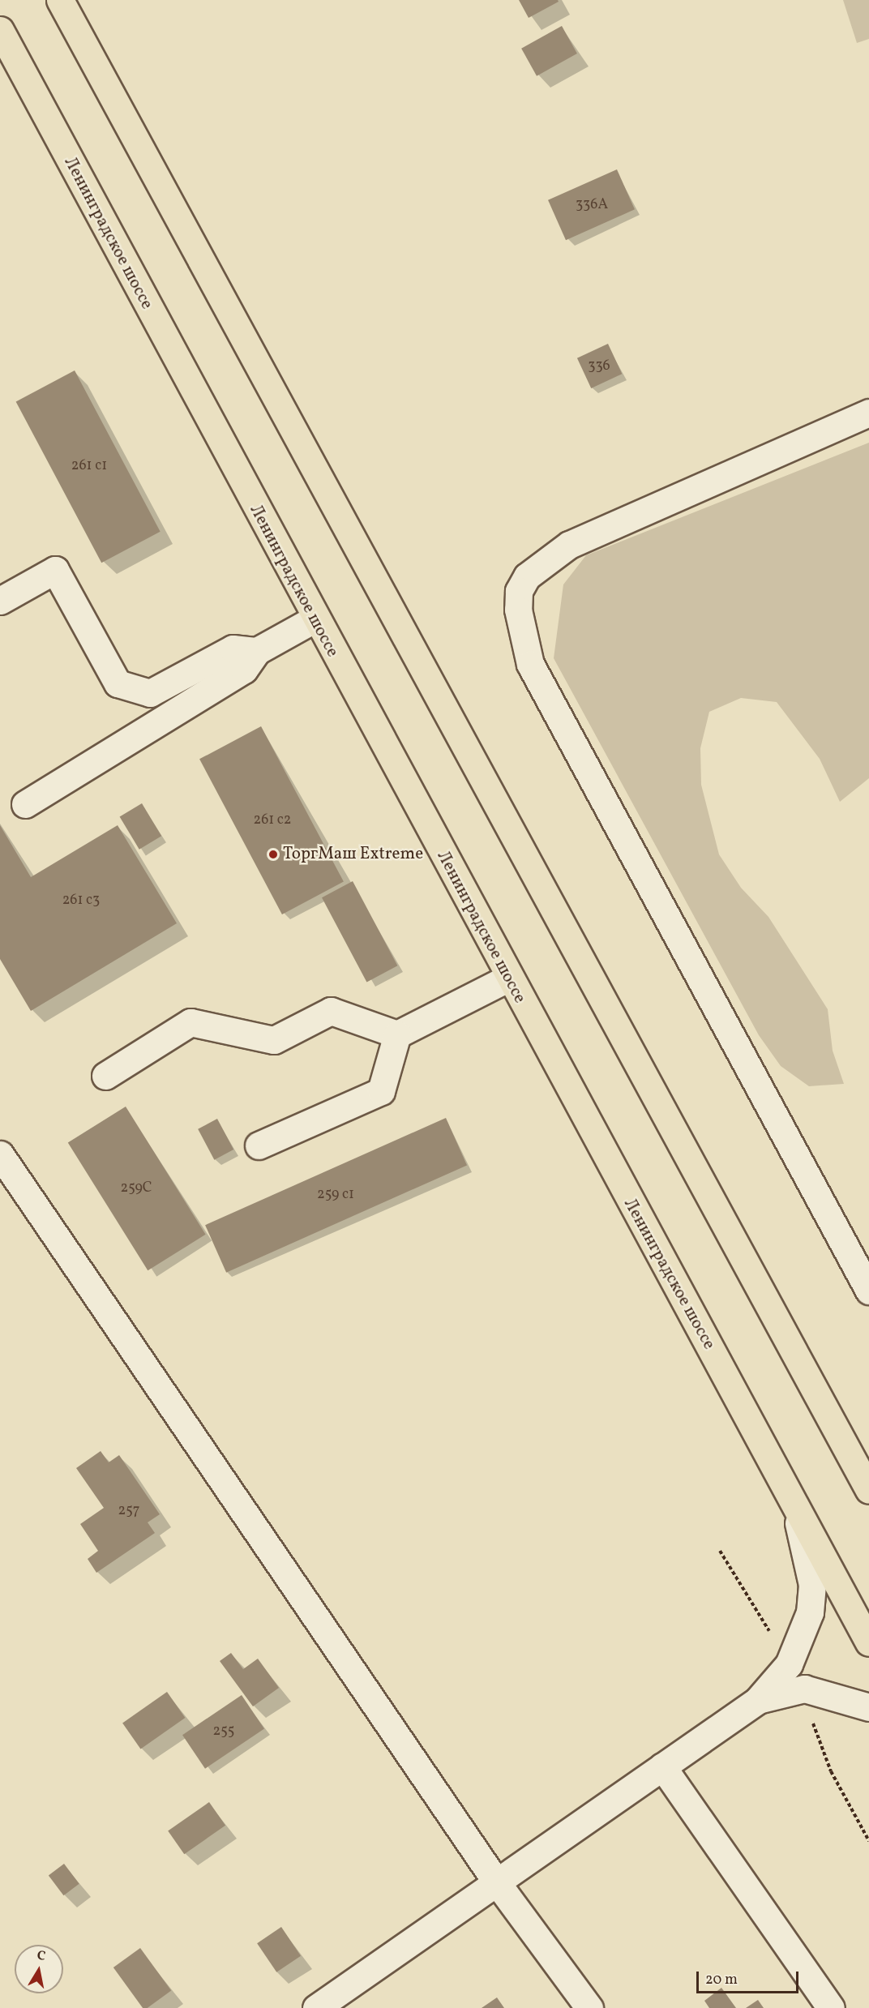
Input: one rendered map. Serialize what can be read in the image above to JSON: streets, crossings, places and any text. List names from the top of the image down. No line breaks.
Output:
{"streets":{"highway":["Ленинградское шоссе"]},"places":["ТоргМаш Extreme"],"house_numbers":["336А","336","261 с1","261 с2","261 с3","259С","259 c1","257","255"],"scale_bar":"20 m","north":"top"}
